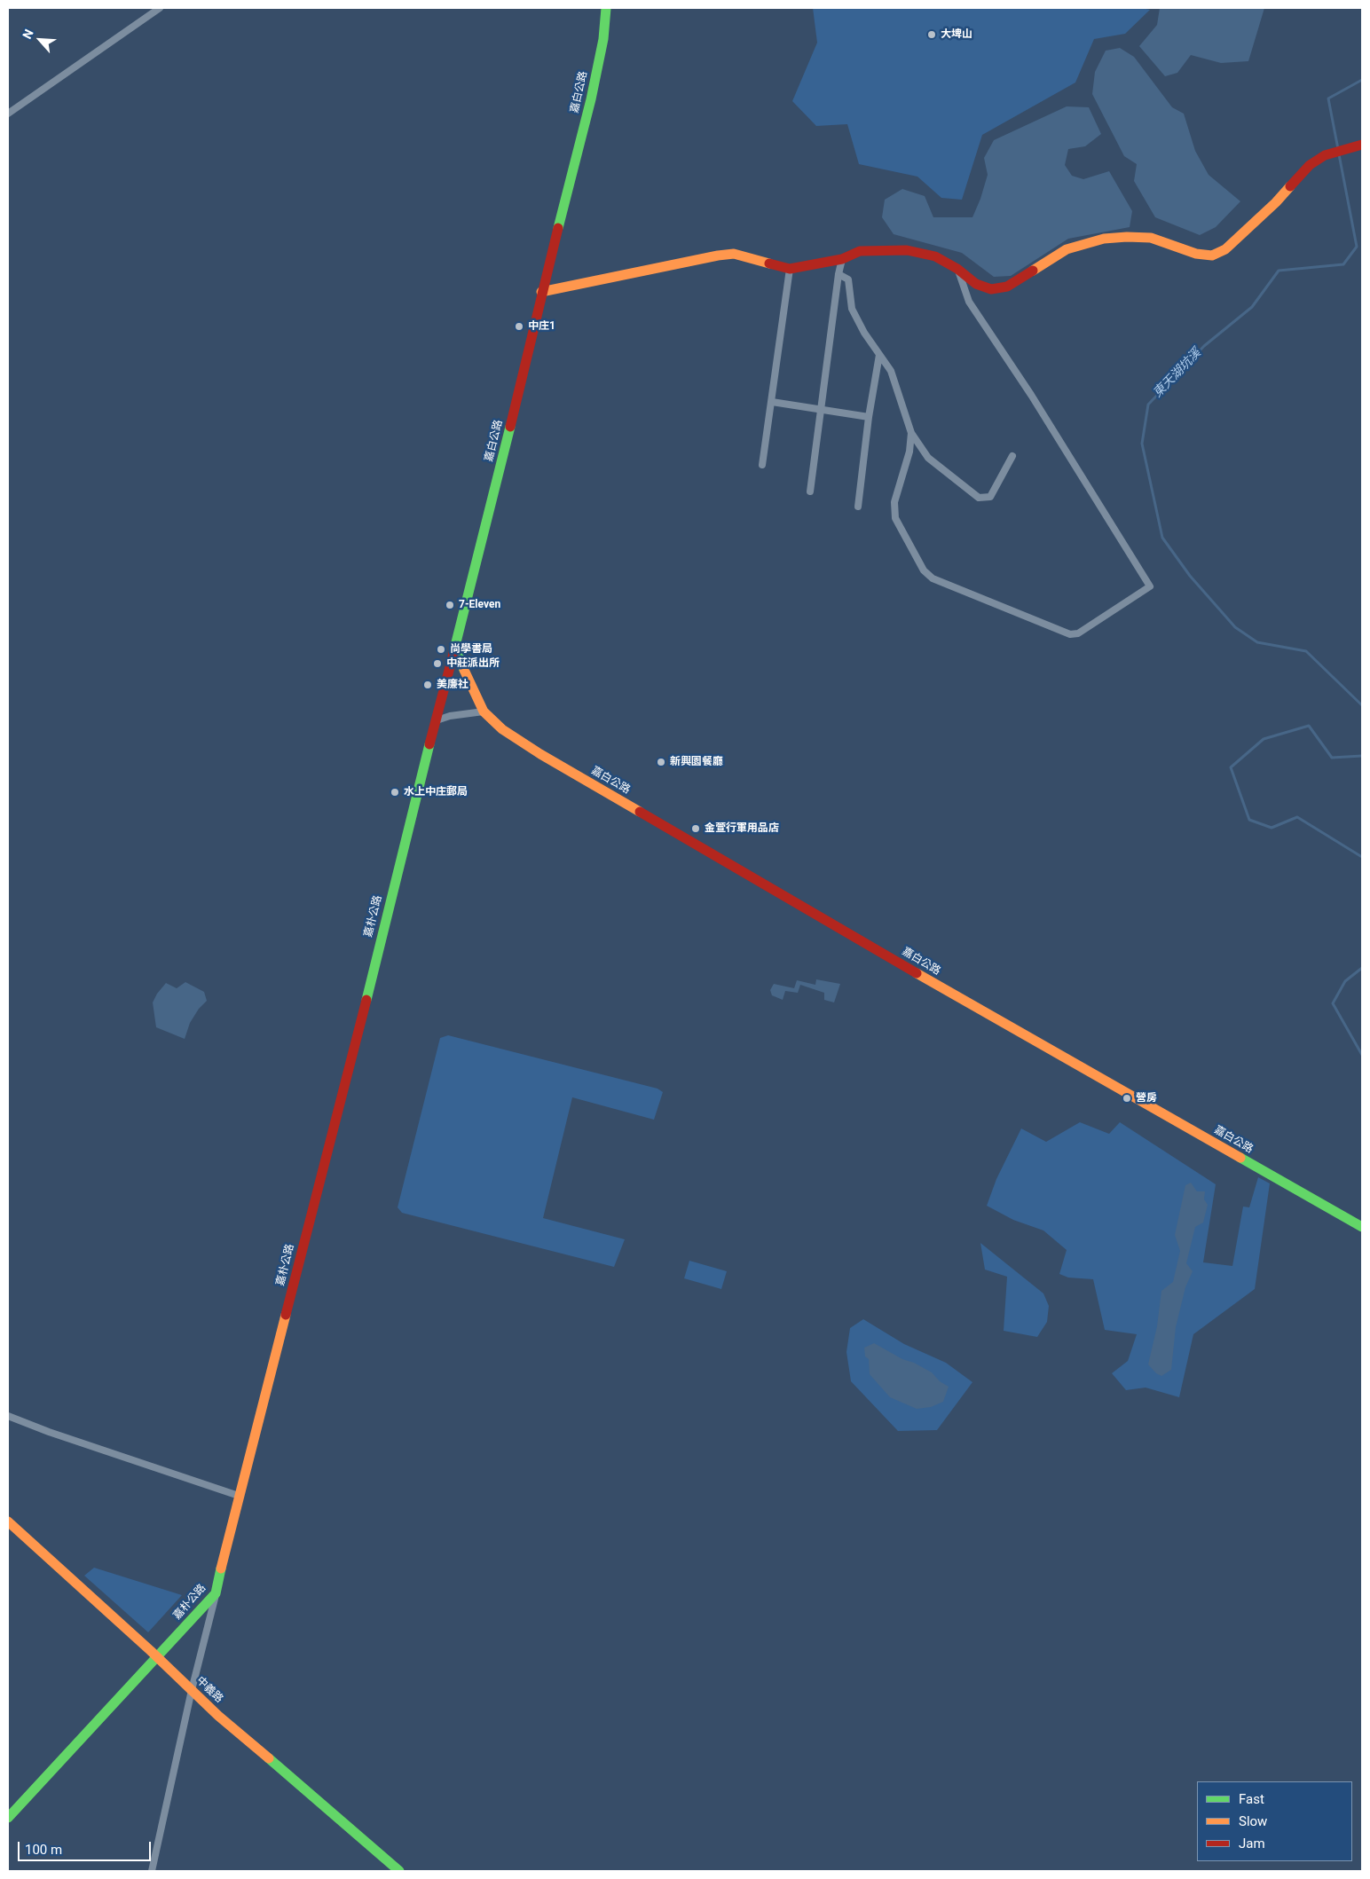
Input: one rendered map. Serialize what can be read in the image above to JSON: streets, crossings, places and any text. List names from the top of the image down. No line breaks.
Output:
{"streets":{"main road":["嘉白公路","嘉朴公路","中義路"]},"crossings":[["嘉白公路","嘉朴公路"],["嘉朴公路","中義路"]],"water":["東天湖坑溪"],"places":["大埤山","中庄1","7-Eleven","尚學書局","中莊派出所","美廉社","新興園餐廳","水上中庄郵局","金萱行軍用品店","營房"],"legend":["Fast","Slow","Jam"],"scale_bar":"100 m","north":"top left"}
